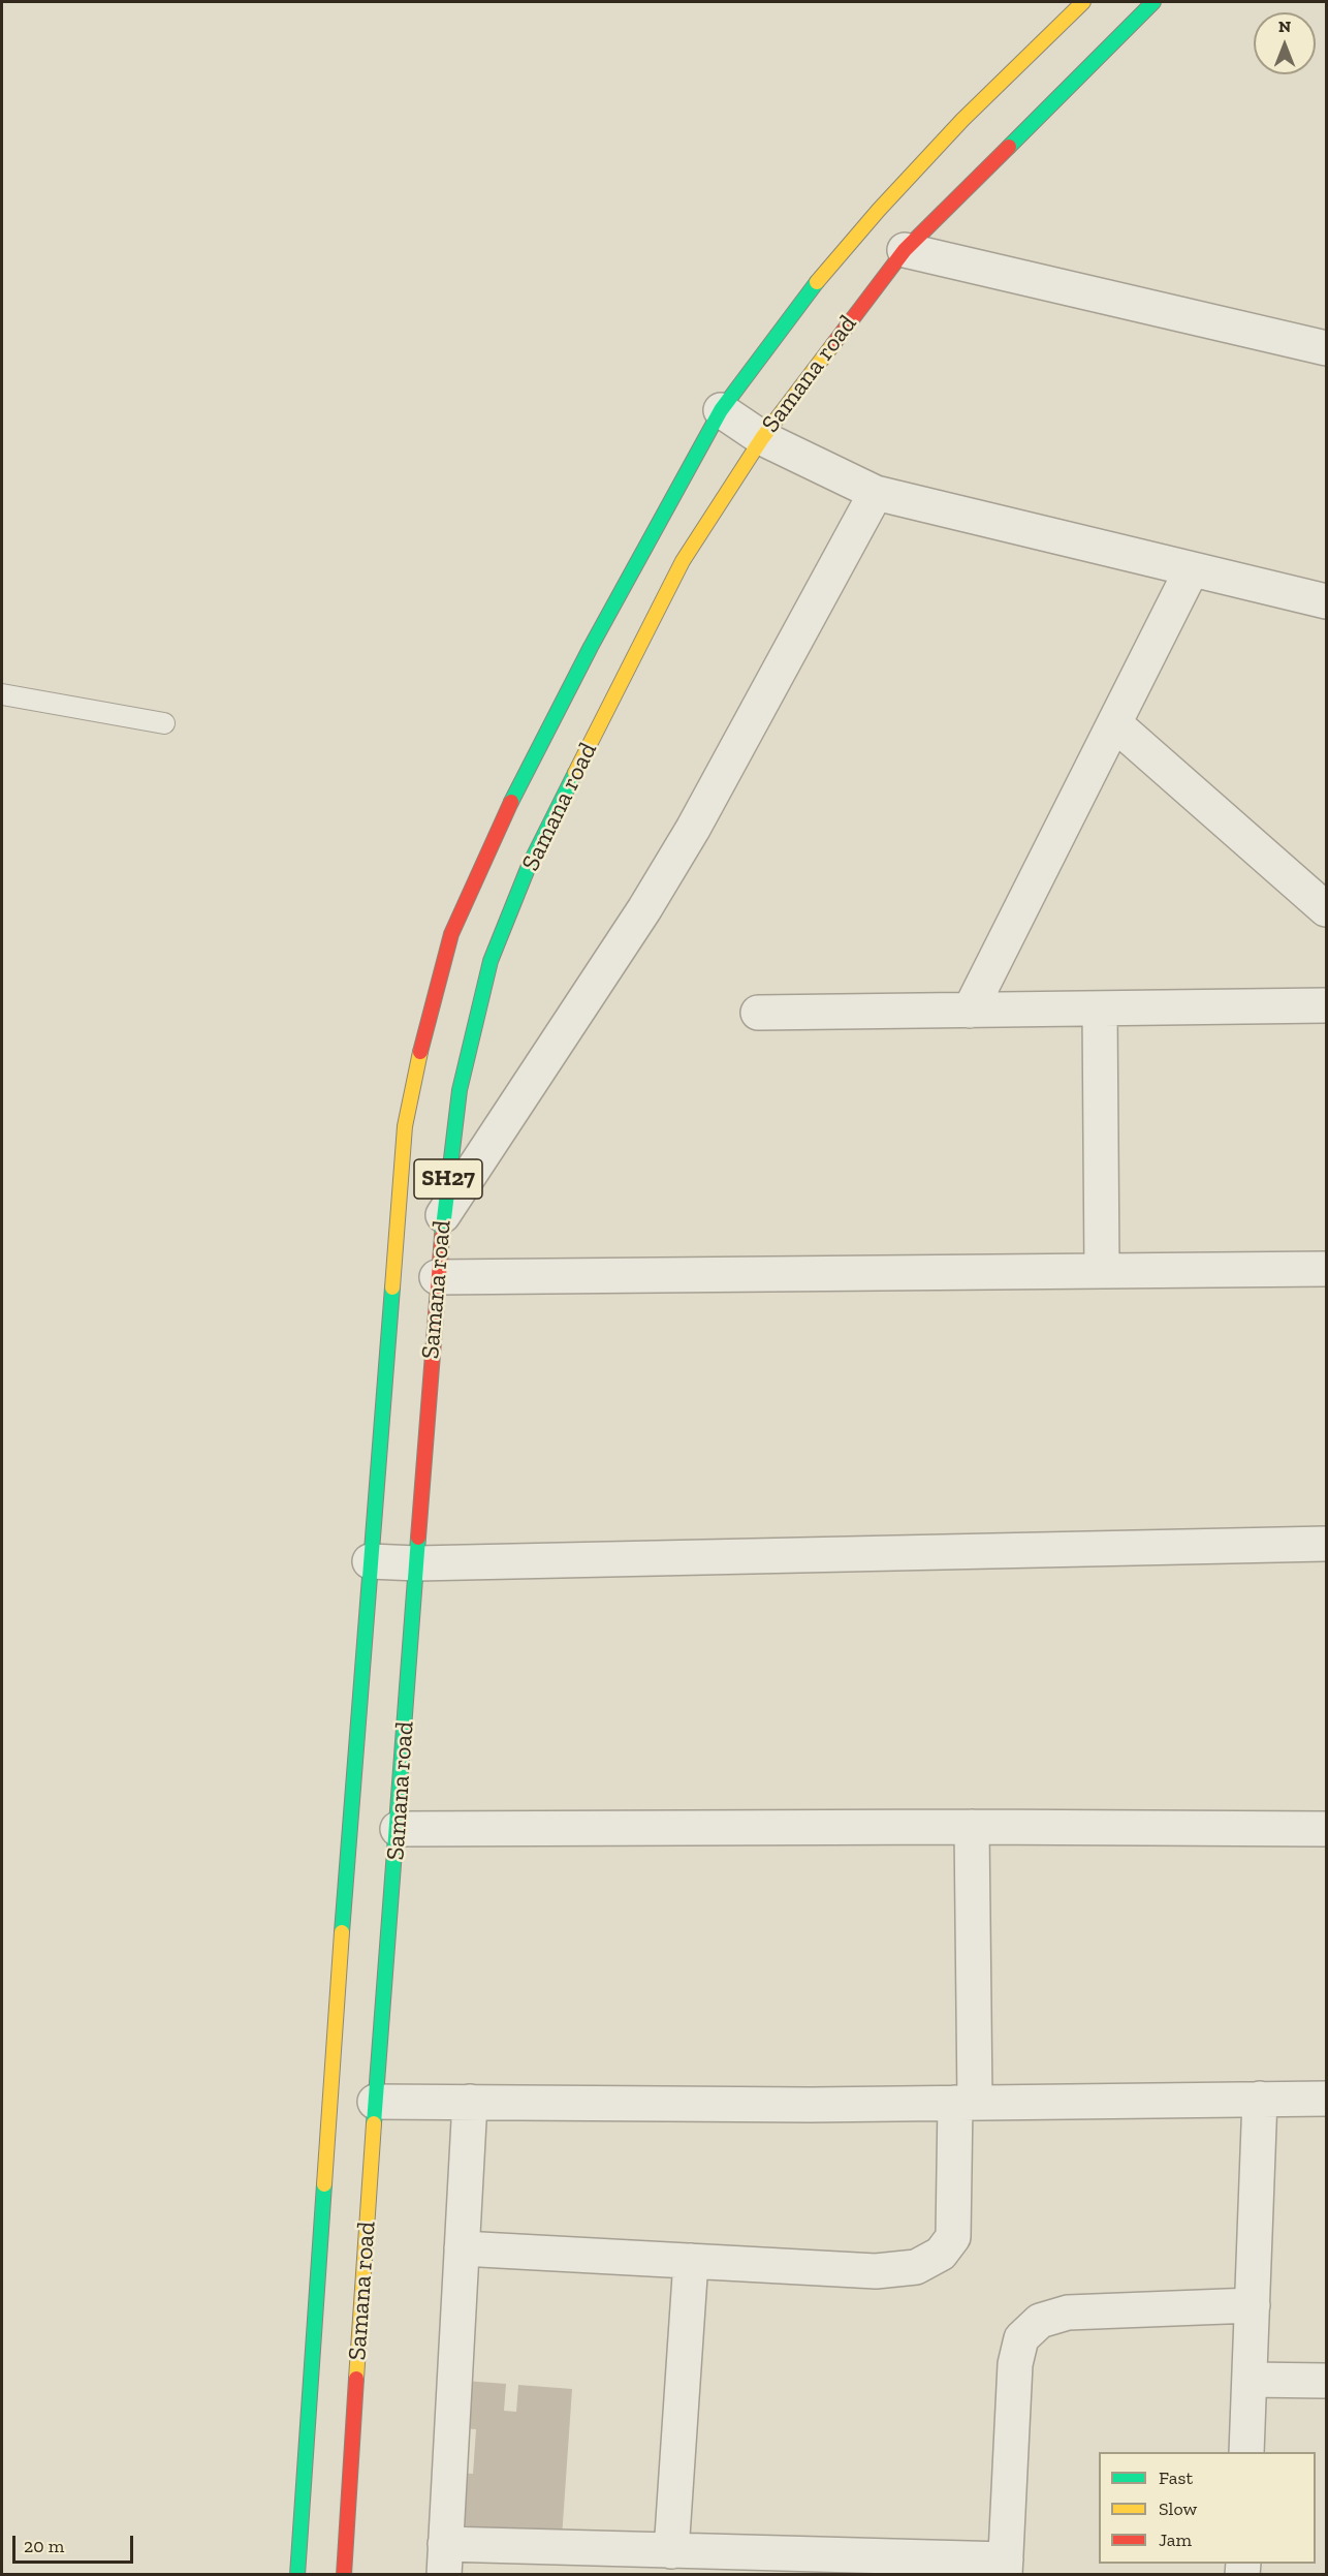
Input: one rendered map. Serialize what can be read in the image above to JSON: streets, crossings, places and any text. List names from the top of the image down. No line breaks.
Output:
{"streets":{"main road":["Samana road","SH27"]},"legend":["Fast","Slow","Jam"],"scale_bar":"20 m","north":"top"}
